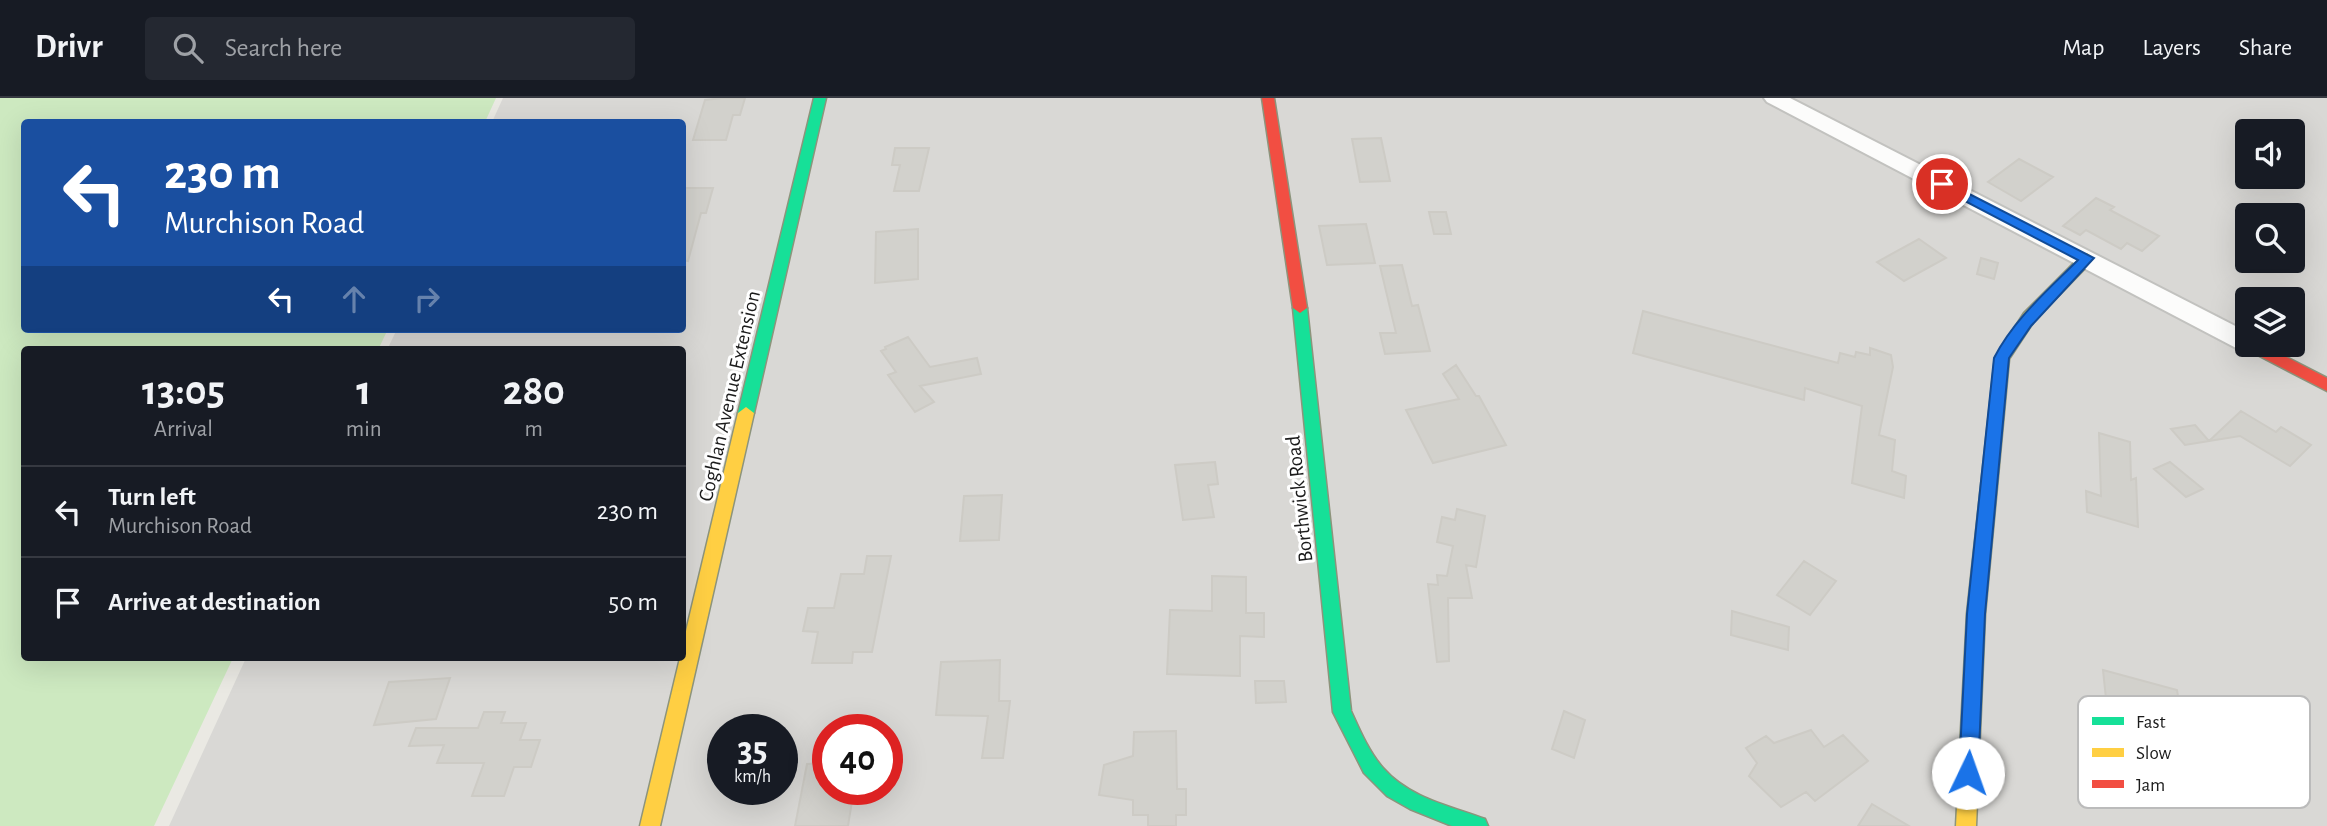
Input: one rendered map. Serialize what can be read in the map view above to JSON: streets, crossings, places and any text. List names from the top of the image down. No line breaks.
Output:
{"streets":{"street":["Coghlan Avenue Extension","Borthwick Road"]},"legend":["Fast","Slow","Jam"],"page":{"header":"Drivr","search":"Search here","nav":["Map","Layers","Share"],"turn":["230 m","Murchison Road"],"eta":["13:05","Arrival","1","min","280","m"],"list":[{"name":"Turn left","note":"Murchison Road","value":"230 m"},{"name":"Arrive at destination","value":"50 m"}],"speed":"35 km/h","limit":"40"}}
